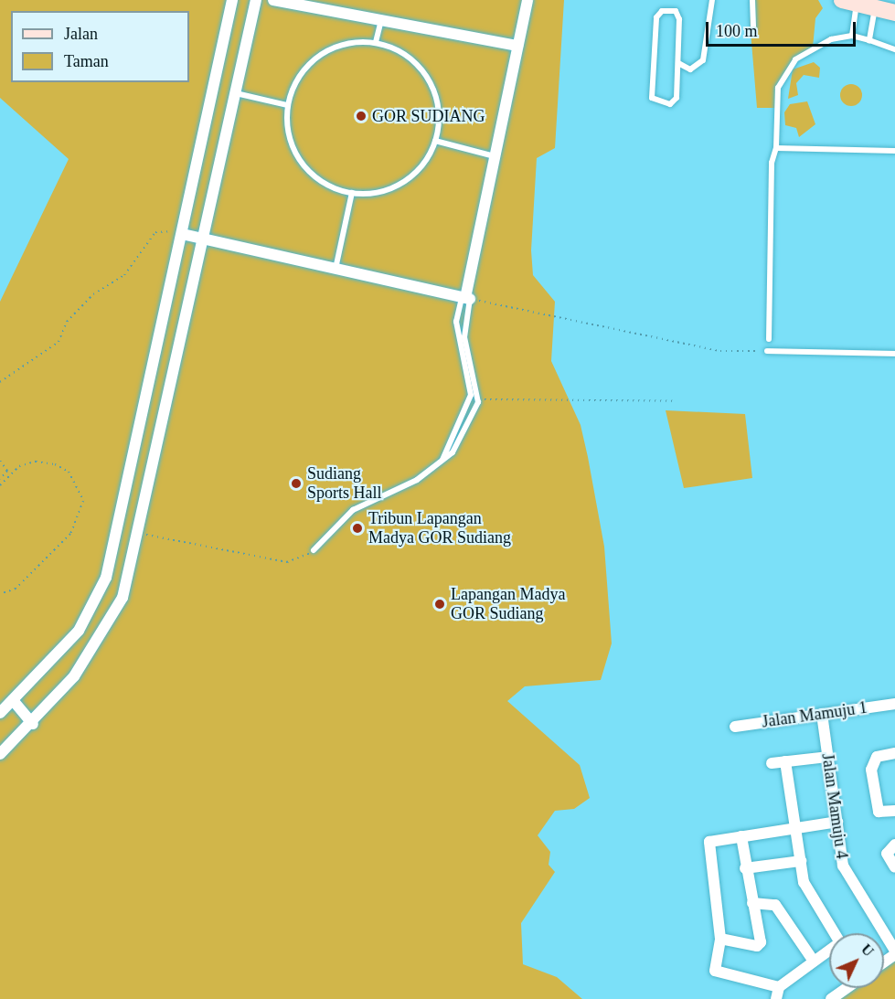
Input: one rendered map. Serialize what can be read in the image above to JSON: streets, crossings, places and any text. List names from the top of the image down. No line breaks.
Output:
{"streets":{"street":["Jalan Mamuju 1","Jalan Mamuju 4"]},"crossings":[["Jalan Mamuju 1","Jalan Mamuju 4"]],"places":["GOR SUDIANG","Sudiang Sports Hall","Tribun Lapangan Madya GOR Sudiang","Lapangan Madya GOR Sudiang"],"legend":["Jalan","Taman"],"scale_bar":"100 m","north":"top right"}
